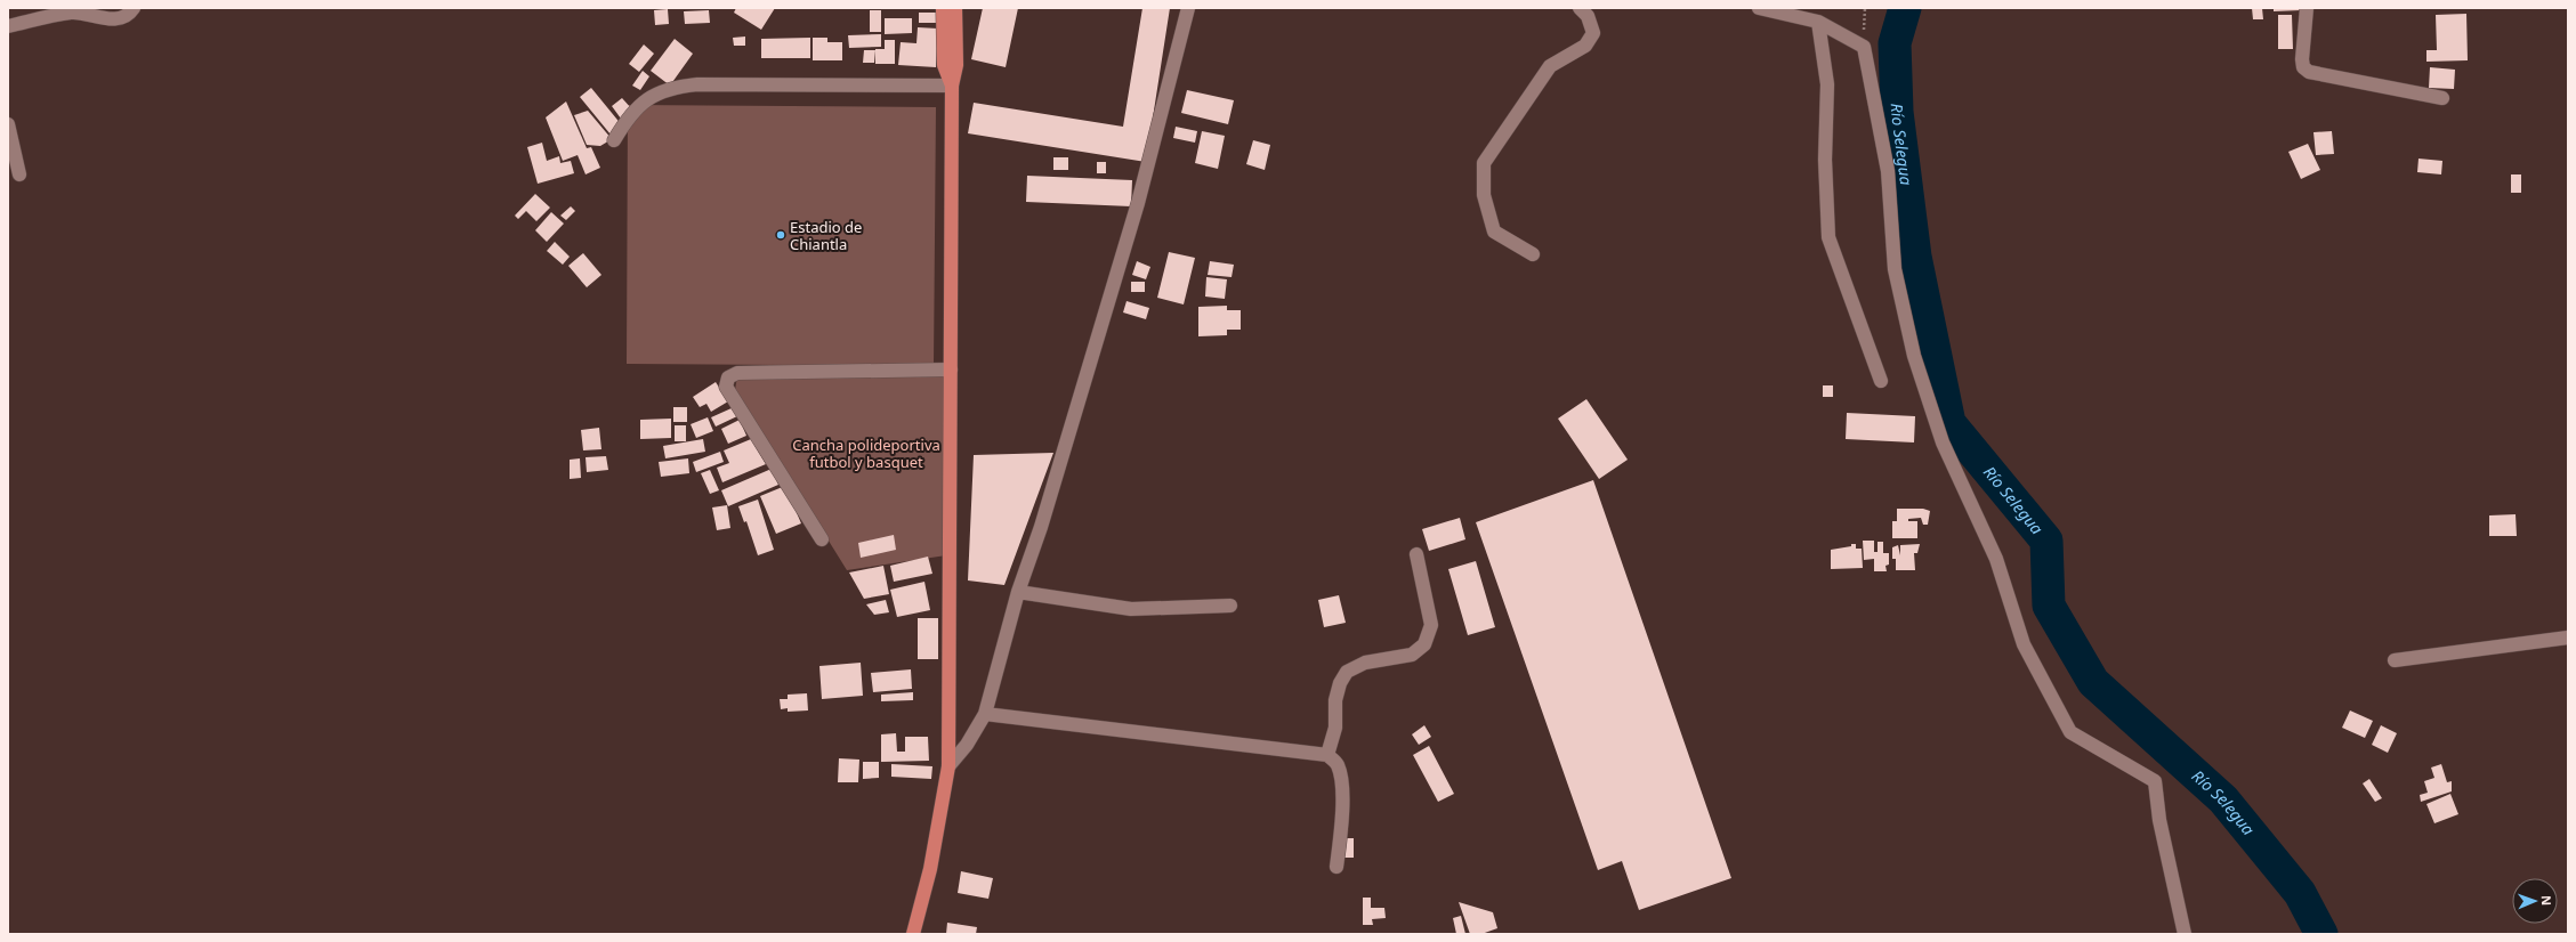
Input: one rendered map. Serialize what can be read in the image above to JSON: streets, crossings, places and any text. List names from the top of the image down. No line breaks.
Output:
{"water":["Río Selegua"],"parks":["Cancha polideportiva futbol y basquet"],"places":["Estadio de Chiantla"],"north":"right"}
